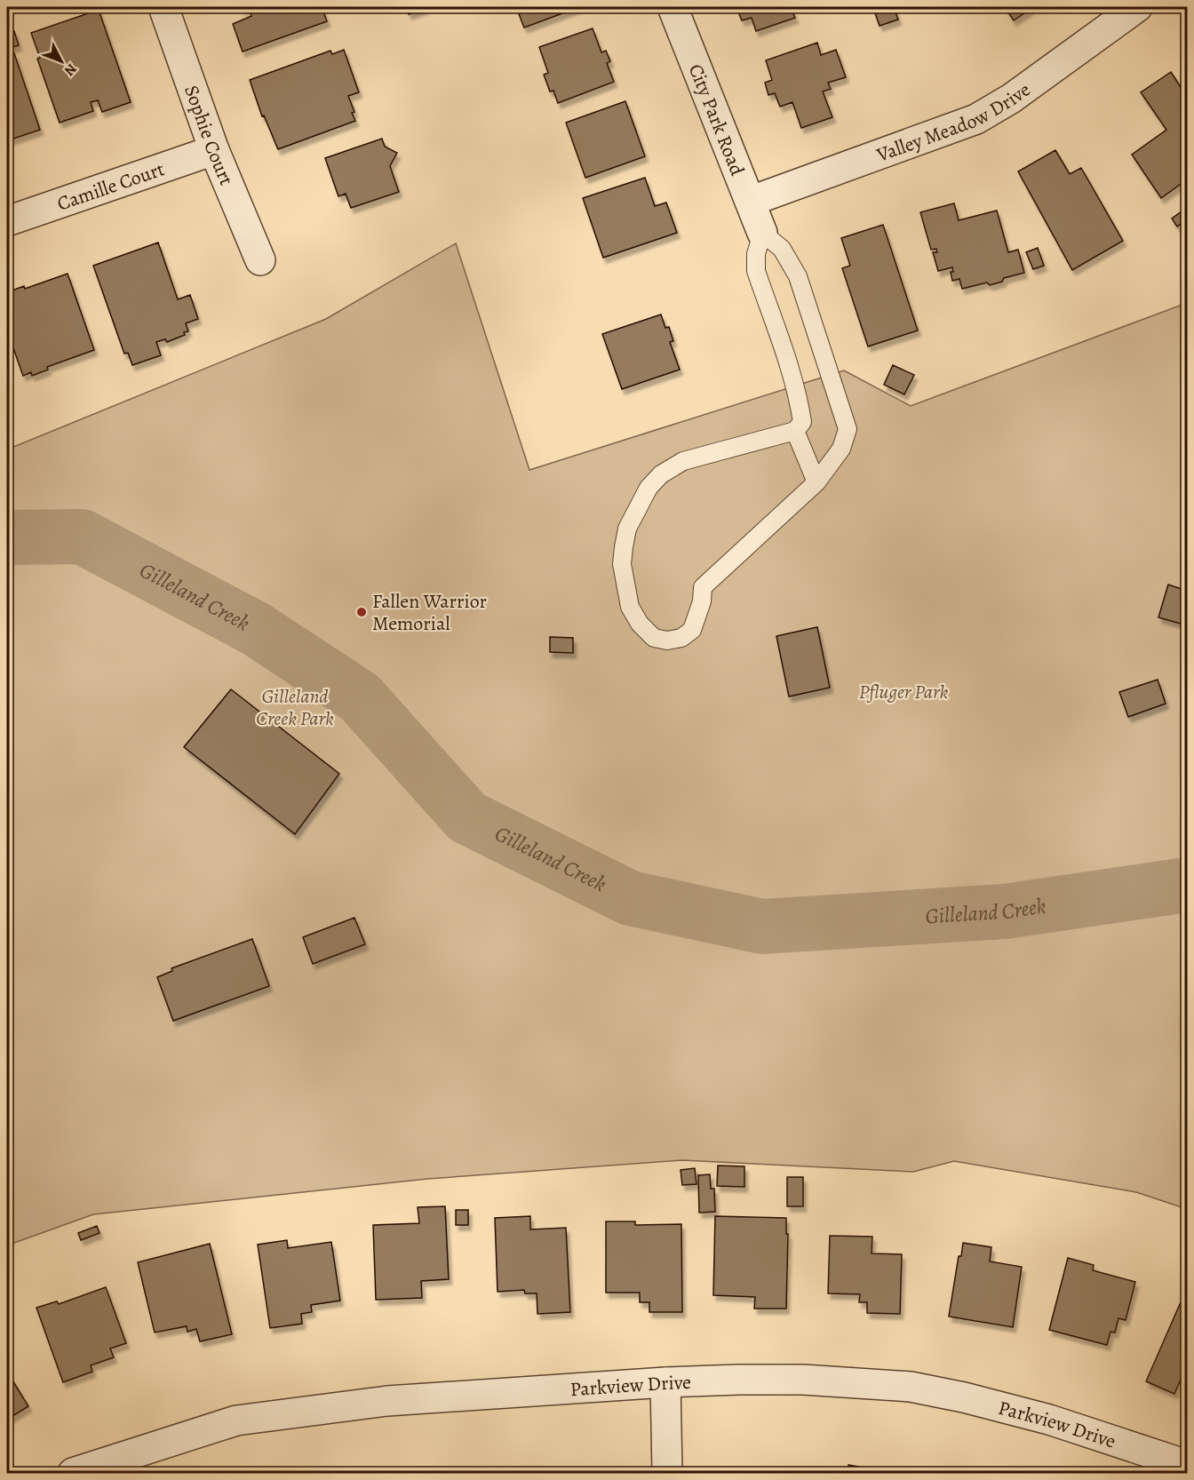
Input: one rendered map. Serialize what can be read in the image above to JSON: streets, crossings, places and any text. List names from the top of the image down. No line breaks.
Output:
{"streets":{"street":["City Park Road","Valley Meadow Drive","Sophie Court","Camille Court","Parkview Drive"]},"crossings":[["City Park Road","Valley Meadow Drive"],["Sophie Court","Camille Court"]],"water":["Gilleland Creek"],"parks":["Pfluger Park","Gilleland Creek Park"],"places":["Fallen Warrior Memorial"],"north":"bottom right"}
